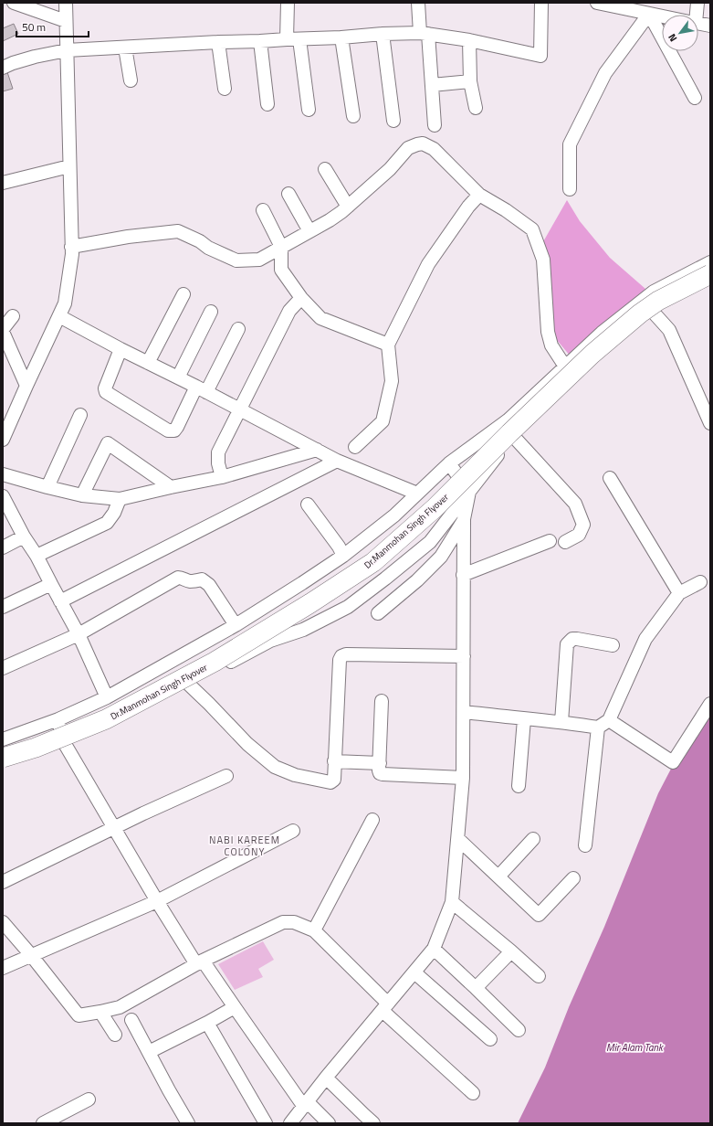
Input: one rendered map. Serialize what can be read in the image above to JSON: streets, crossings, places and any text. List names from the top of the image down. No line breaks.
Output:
{"streets":{"highway":["Dr.Manmohan Singh Flyover"]},"districts":["NABI KAREEM COLONY"],"water":["Mir Alam Tank"],"scale_bar":"50 m","north":"bottom left"}
